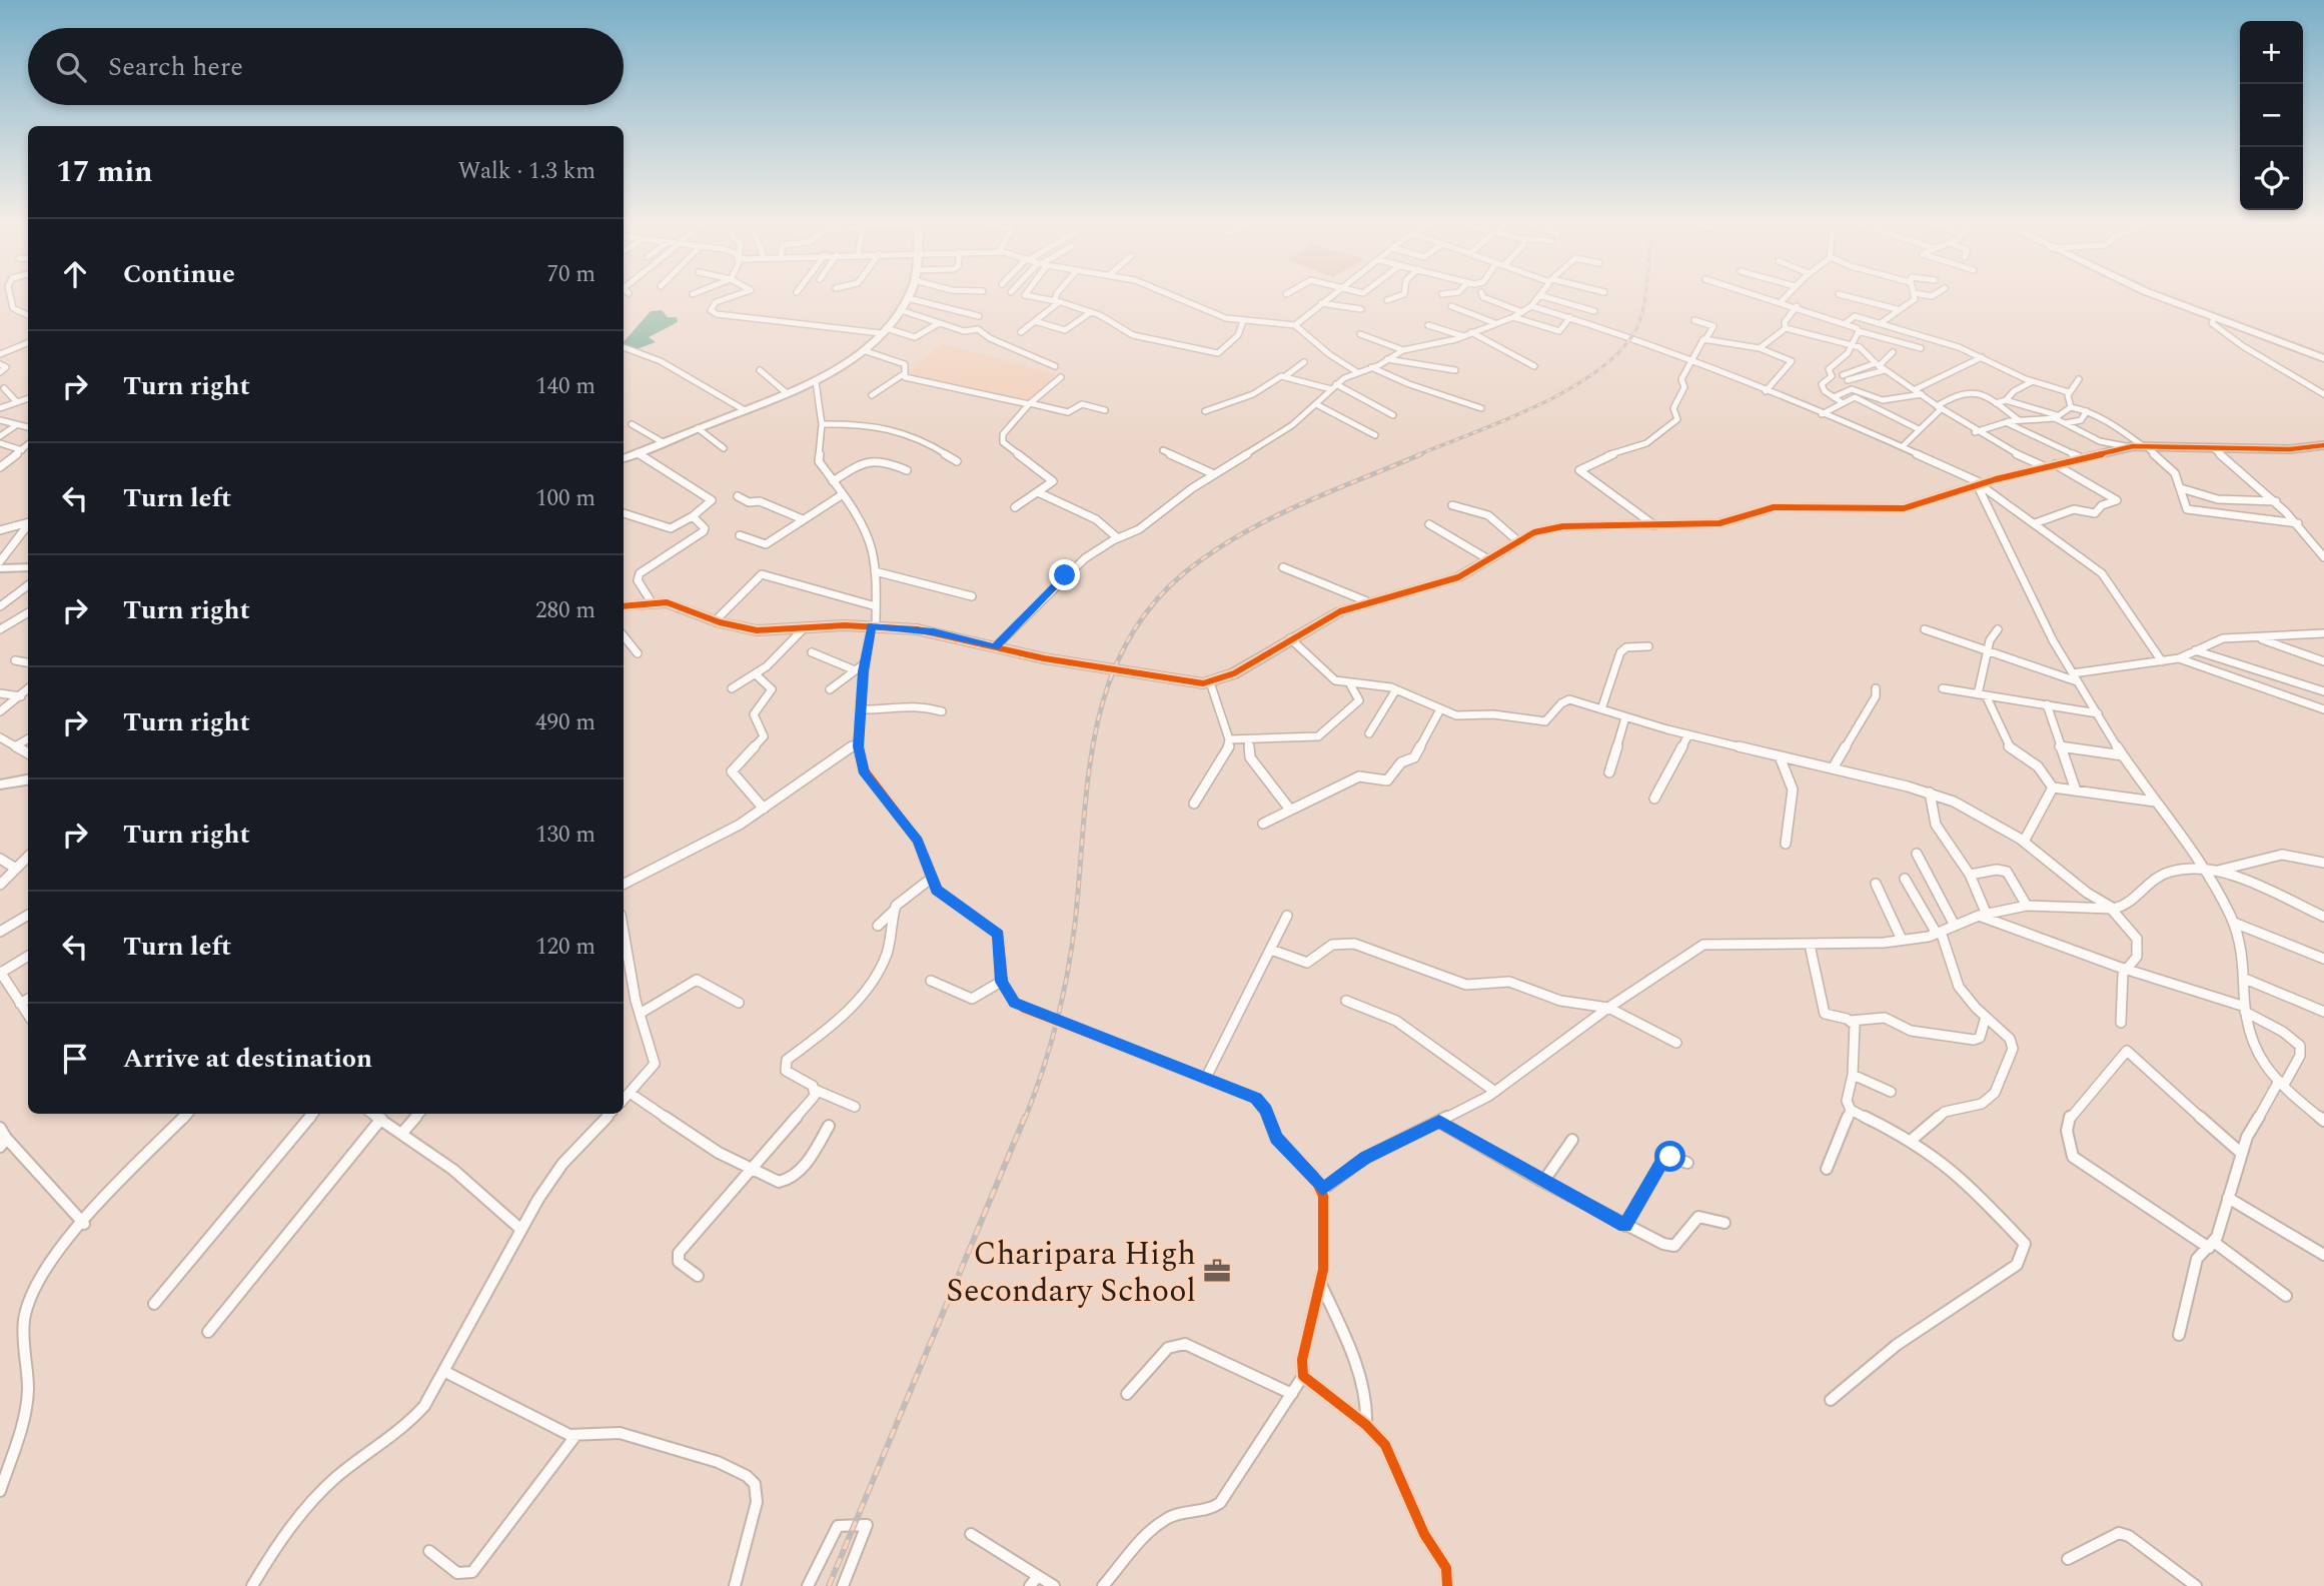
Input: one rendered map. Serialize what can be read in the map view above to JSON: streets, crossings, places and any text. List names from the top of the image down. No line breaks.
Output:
{"places":{"office":["Charipara High Secondary School"]},"page":{"map_buttons":["+","−"],"search":"Search here","heading":["17 min","Walk · 1.3 km"],"list":[["Continue","70 m"],["Turn right","140 m"],["Turn left","100 m"],["Turn right","280 m"],["Turn right","490 m"],["Turn right","130 m"],["Turn left","120 m"],"Arrive at destination"]}}
